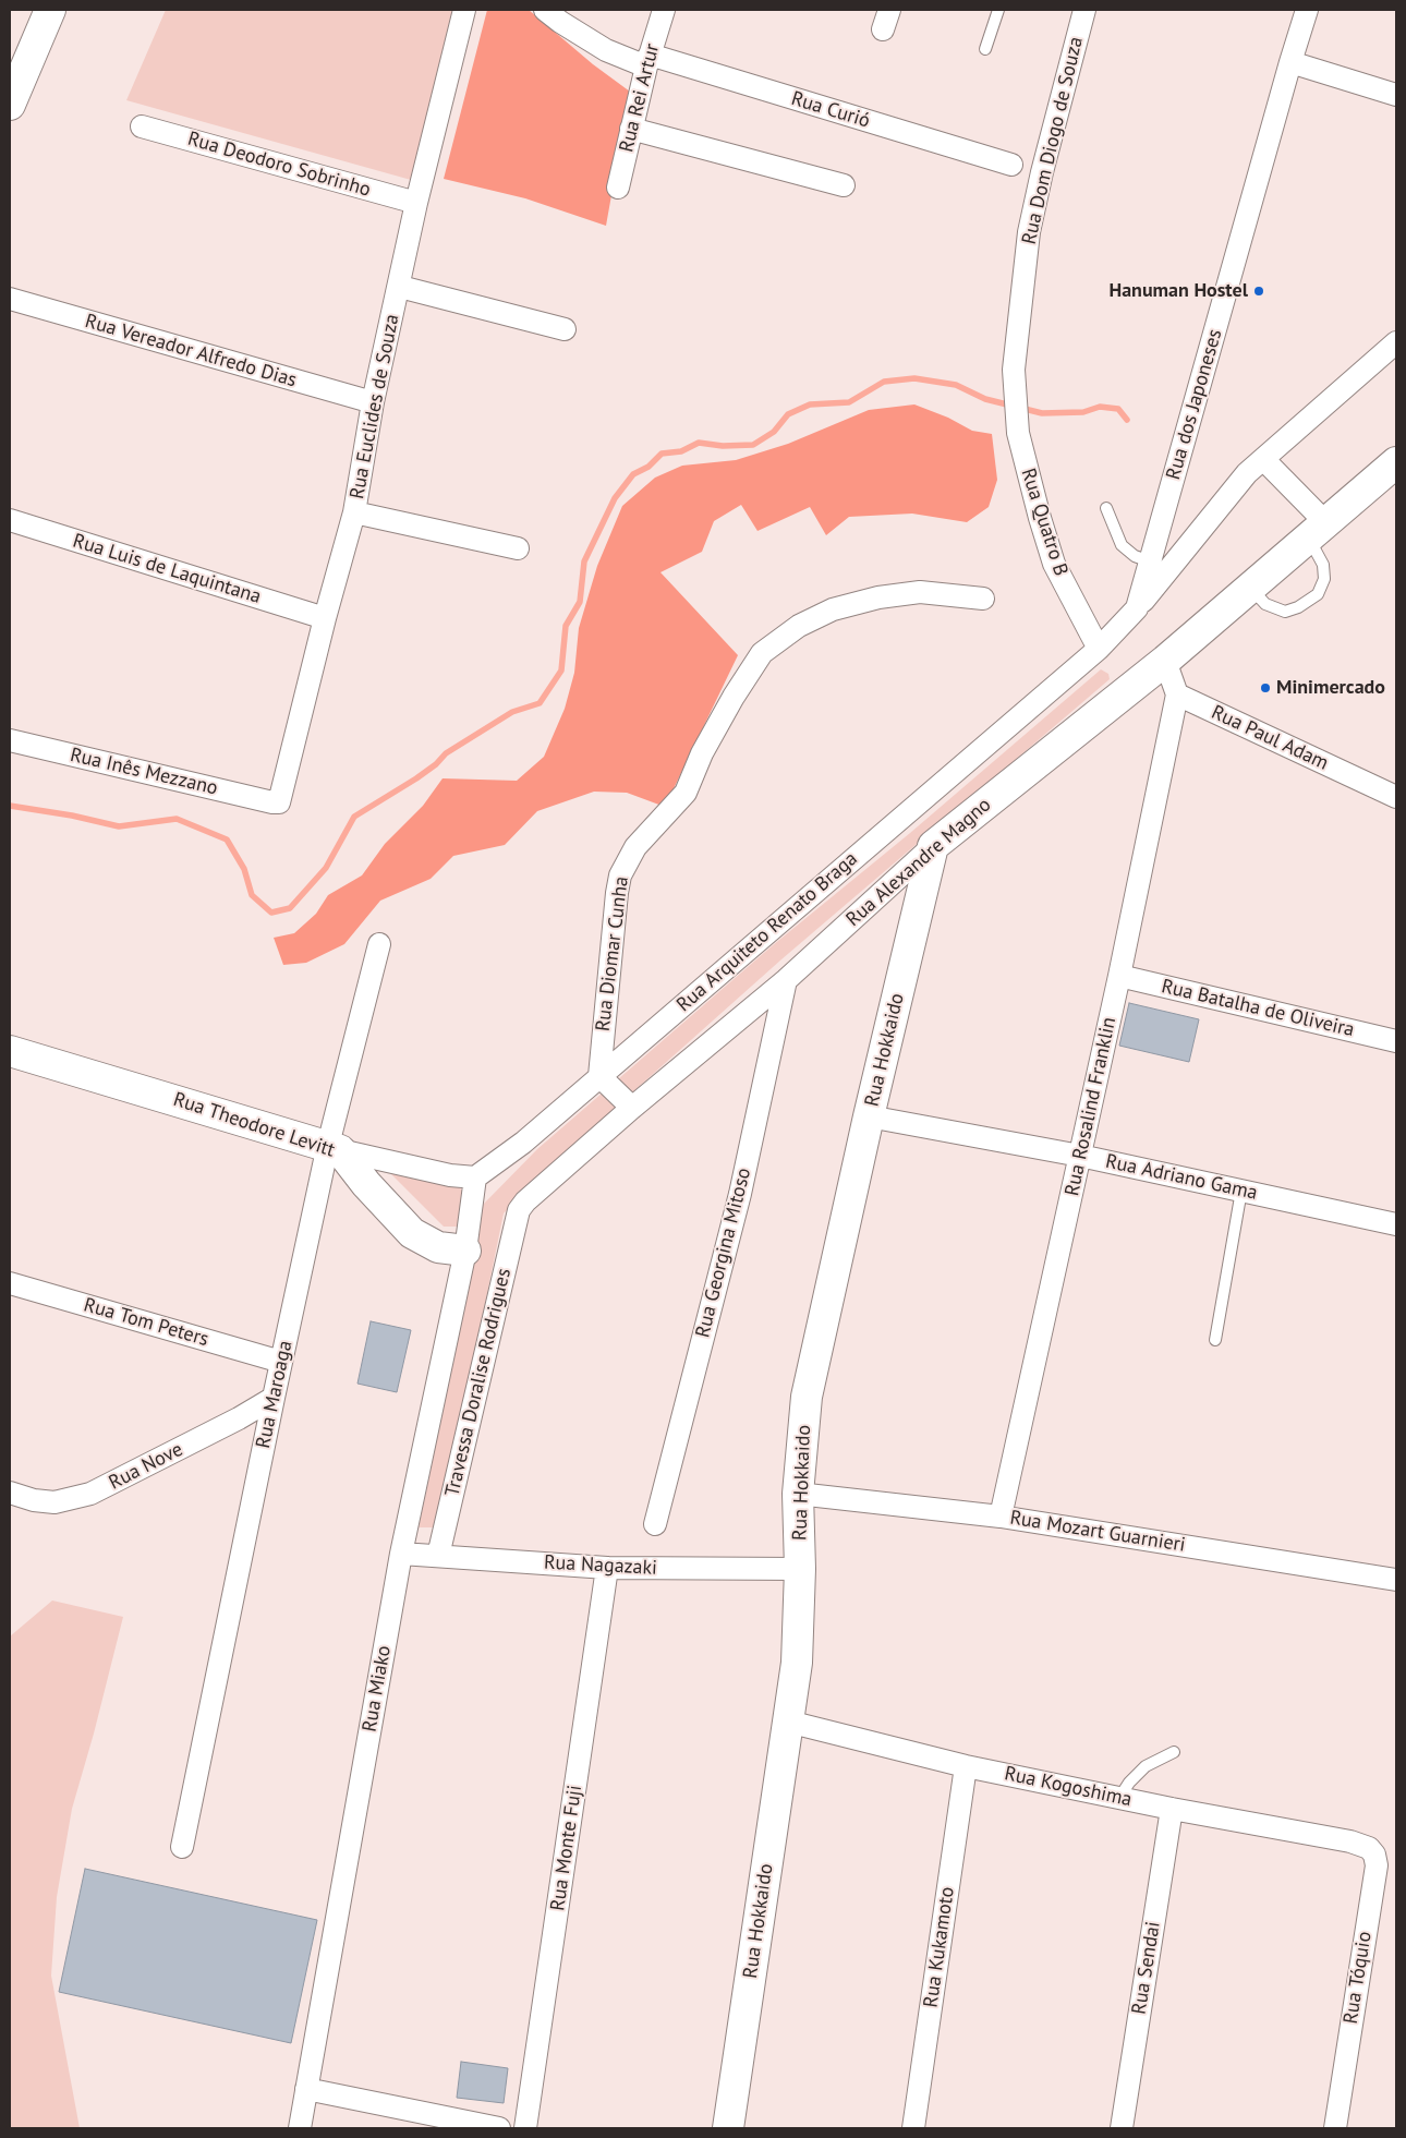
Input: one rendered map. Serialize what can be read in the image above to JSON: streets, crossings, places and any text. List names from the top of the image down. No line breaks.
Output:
{"streets":{"street":["Rua Rei Artur","Rua Curió","Rua Dom Diogo de Souza","Rua Deodoro Sobrinho","Rua Vereador Alfredo Dias","Rua dos Japoneses","Rua Euclides de Souza","Rua Quatro B","Rua Luis de Laquintana","Rua Paul Adam","Rua Inês Mezzano","Rua Alexandre Magno","Rua Arquiteto Renato Braga","Rua Diomar Cunha","Rua Batalha de Oliveira","Rua Hokkaido","Rua Rosalind Franklin","Rua Theodore Levitt","Rua Adriano Gama","Rua Georgina Mitoso","Rua Tom Peters","Travessa Doralise Rodrigues","Rua Maroaga","Rua Nove","Rua Mozart Guarnieri","Rua Nagazaki","Rua Miako","Rua Kogoshima","Rua Monte Fuji","Rua Kukamoto","Rua Sendai","Rua Tóquio"]},"crossings":[["Rua Rei Artur","Rua Curió"],["Rua Dom Diogo de Souza","Rua Quatro B"],["Rua Deodoro Sobrinho","Rua Euclides de Souza"],["Rua Vereador Alfredo Dias","Rua Euclides de Souza"],["Rua dos Japoneses","Rua Quatro B"],["Rua dos Japoneses","Rua Arquiteto Renato Braga"],["Rua Euclides de Souza","Rua Luis de Laquintana"],["Rua Euclides de Souza","Rua Inês Mezzano"],["Rua Quatro B","Rua Arquiteto Renato Braga"],["Rua Paul Adam","Rua Rosalind Franklin"],["Rua Alexandre Magno","Rua Hokkaido"],["Rua Alexandre Magno","Rua Georgina Mitoso"],["Rua Alexandre Magno","Travessa Doralise Rodrigues"],["Rua Arquiteto Renato Braga","Rua Diomar Cunha"],["Rua Batalha de Oliveira","Rua Rosalind Franklin"],["Rua Hokkaido","Rua Adriano Gama"],["Rua Hokkaido","Rua Mozart Guarnieri"],["Rua Hokkaido","Rua Nagazaki"],["Rua Hokkaido","Rua Kogoshima"],["Rua Rosalind Franklin","Rua Adriano Gama"],["Rua Rosalind Franklin","Rua Mozart Guarnieri"],["Rua Theodore Levitt","Rua Maroaga"],["Rua Theodore Levitt","Rua Miako"],["Rua Tom Peters","Rua Maroaga"],["Travessa Doralise Rodrigues","Rua Nagazaki"],["Rua Maroaga","Rua Nove"],["Rua Nagazaki","Rua Miako"],["Rua Nagazaki","Rua Monte Fuji"],["Rua Kogoshima","Rua Kukamoto"],["Rua Kogoshima","Rua Sendai"],["Rua Kogoshima","Rua Tóquio"]],"places":["Hanuman Hostel","Minimercado"]}
